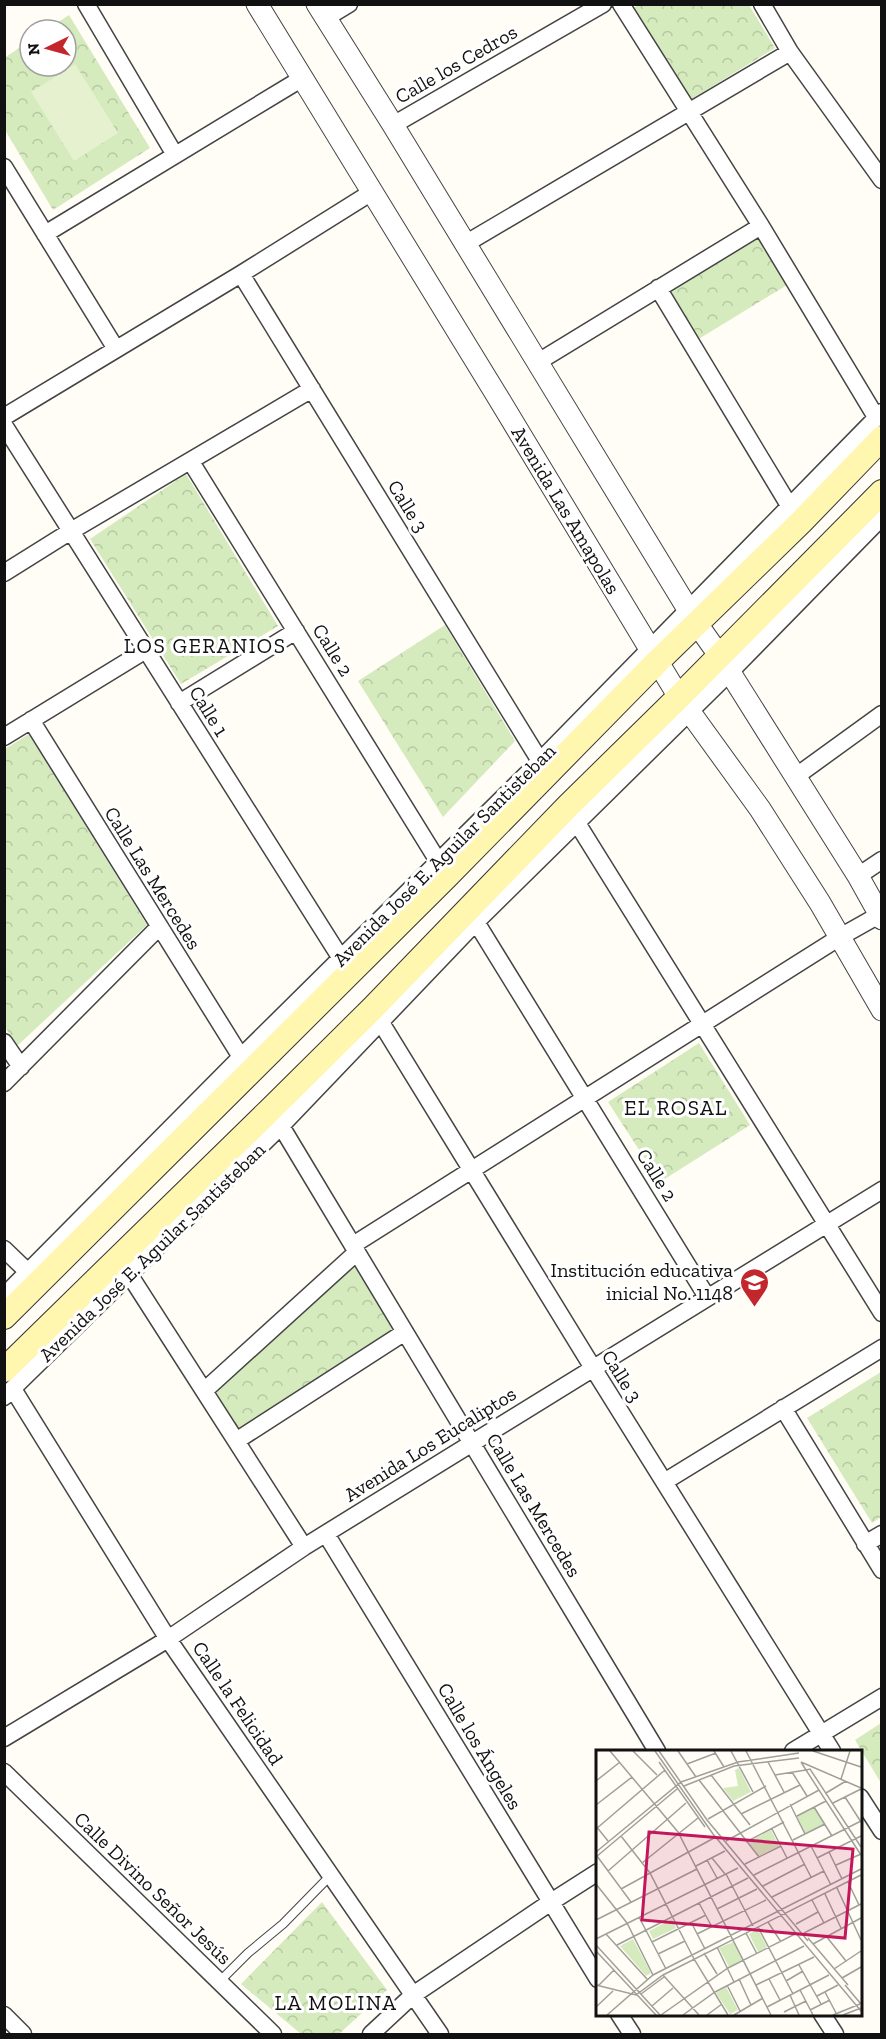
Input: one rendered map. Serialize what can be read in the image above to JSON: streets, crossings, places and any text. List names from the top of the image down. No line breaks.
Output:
{"streets":{"main road":["Avenida José E. Aguilar Santisteban"],"street":["Calle los Cedros","Calle 3","Avenida Las Amapolas","Calle 2","Calle 1","Calle Las Mercedes","Avenida Los Eucaliptos","Calle la Felicidad","Calle los Ángeles","Calle Divino Señor Jesús"]},"crossings":[["Calle 3","Avenida José E. Aguilar Santisteban"],["Calle 3","Avenida Los Eucaliptos"],["Avenida Las Amapolas","Avenida José E. Aguilar Santisteban"],["Calle 2","Avenida José E. Aguilar Santisteban"],["Calle 2","Avenida Los Eucaliptos"],["Calle 1","Avenida José E. Aguilar Santisteban"],["Avenida José E. Aguilar Santisteban","Calle Las Mercedes"],["Avenida José E. Aguilar Santisteban","Calle la Felicidad"],["Calle Las Mercedes","Avenida Los Eucaliptos"],["Avenida Los Eucaliptos","Calle la Felicidad"],["Avenida Los Eucaliptos","Calle los Ángeles"]],"districts":["LOS GERANIOS","EL ROSAL","LA MOLINA"],"places":{"school or university":["Institución educativa inicial No. 1148"]},"north":"left"}
